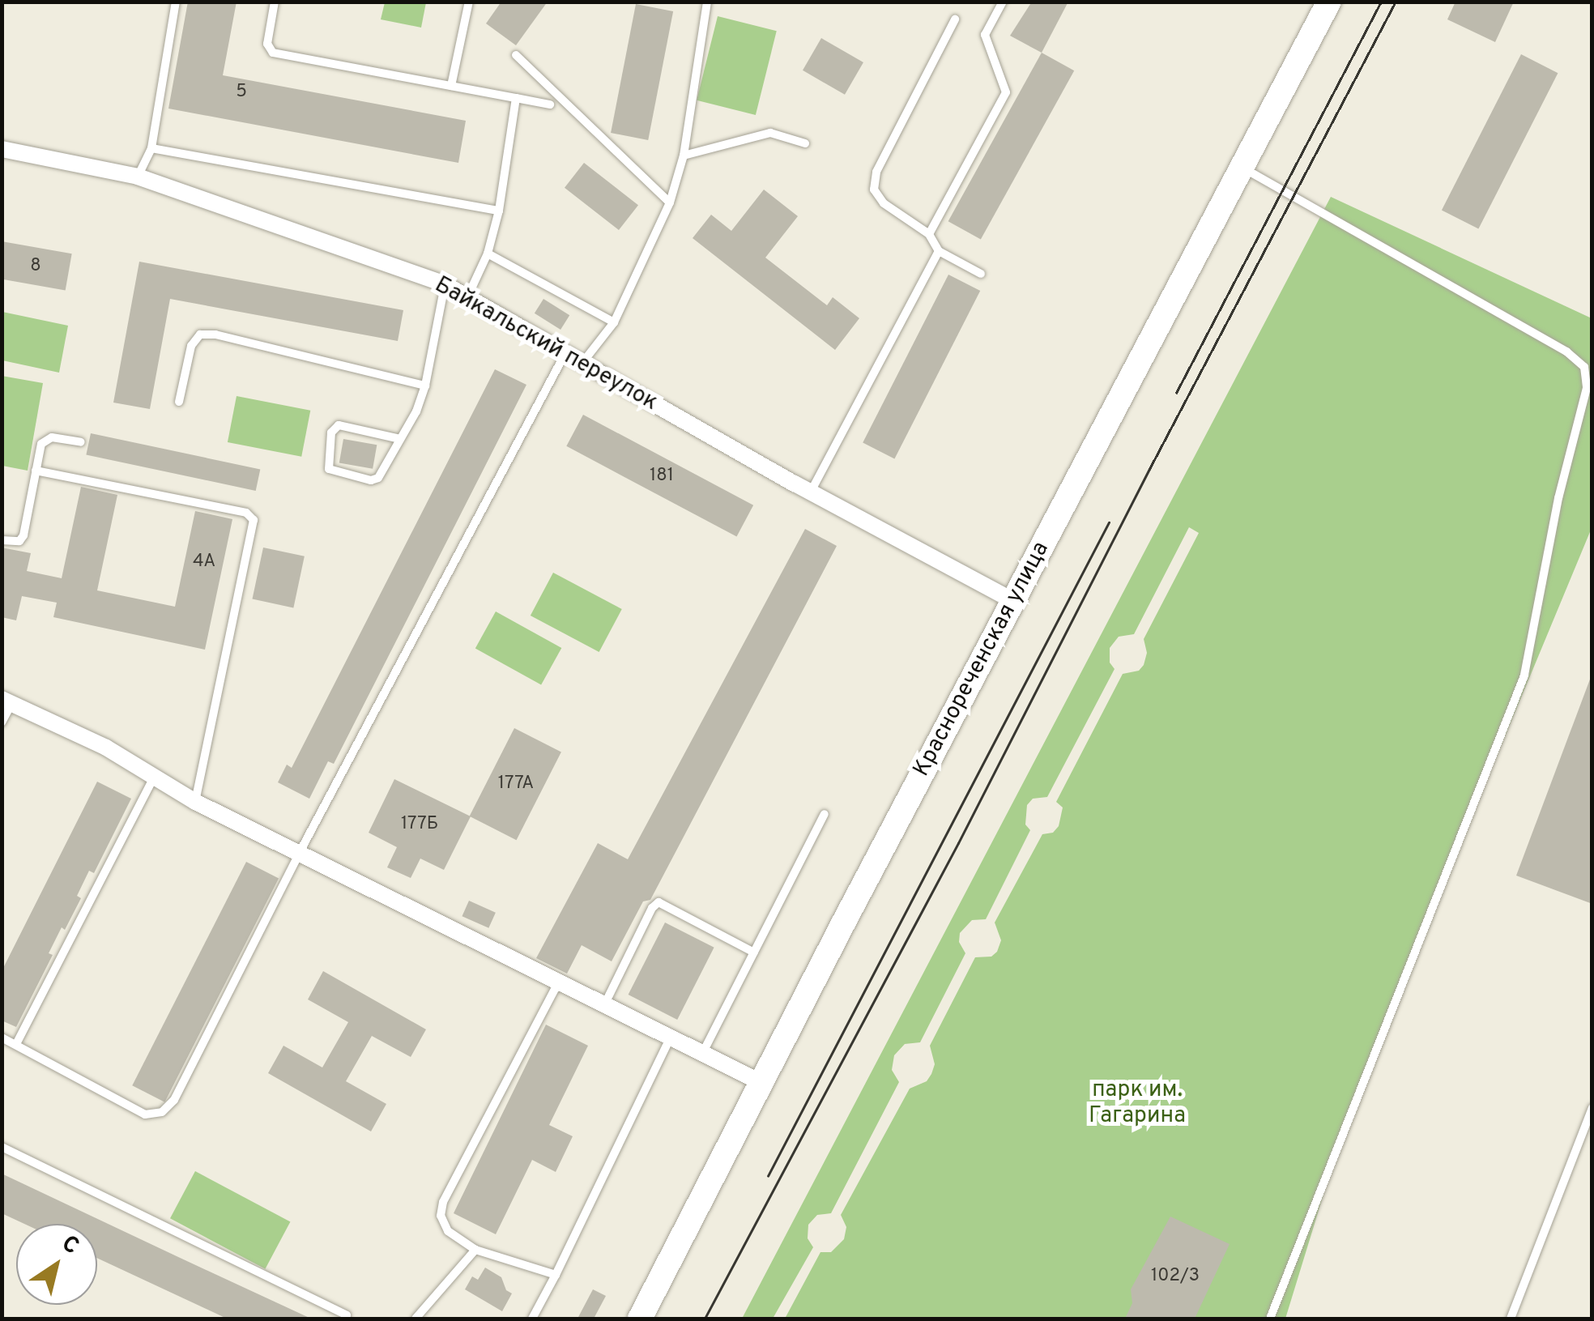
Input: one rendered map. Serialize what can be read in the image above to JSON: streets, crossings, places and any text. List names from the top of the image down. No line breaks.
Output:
{"streets":{"main road":["Краснореченская улица"],"street":["Байкальский переулок"]},"crossings":[["Байкальский переулок","Краснореченская улица"]],"parks":["парк им. Гагарина"],"house_numbers":["5","8","181","4А","177А","177Б","102/3"],"north":"top right"}
